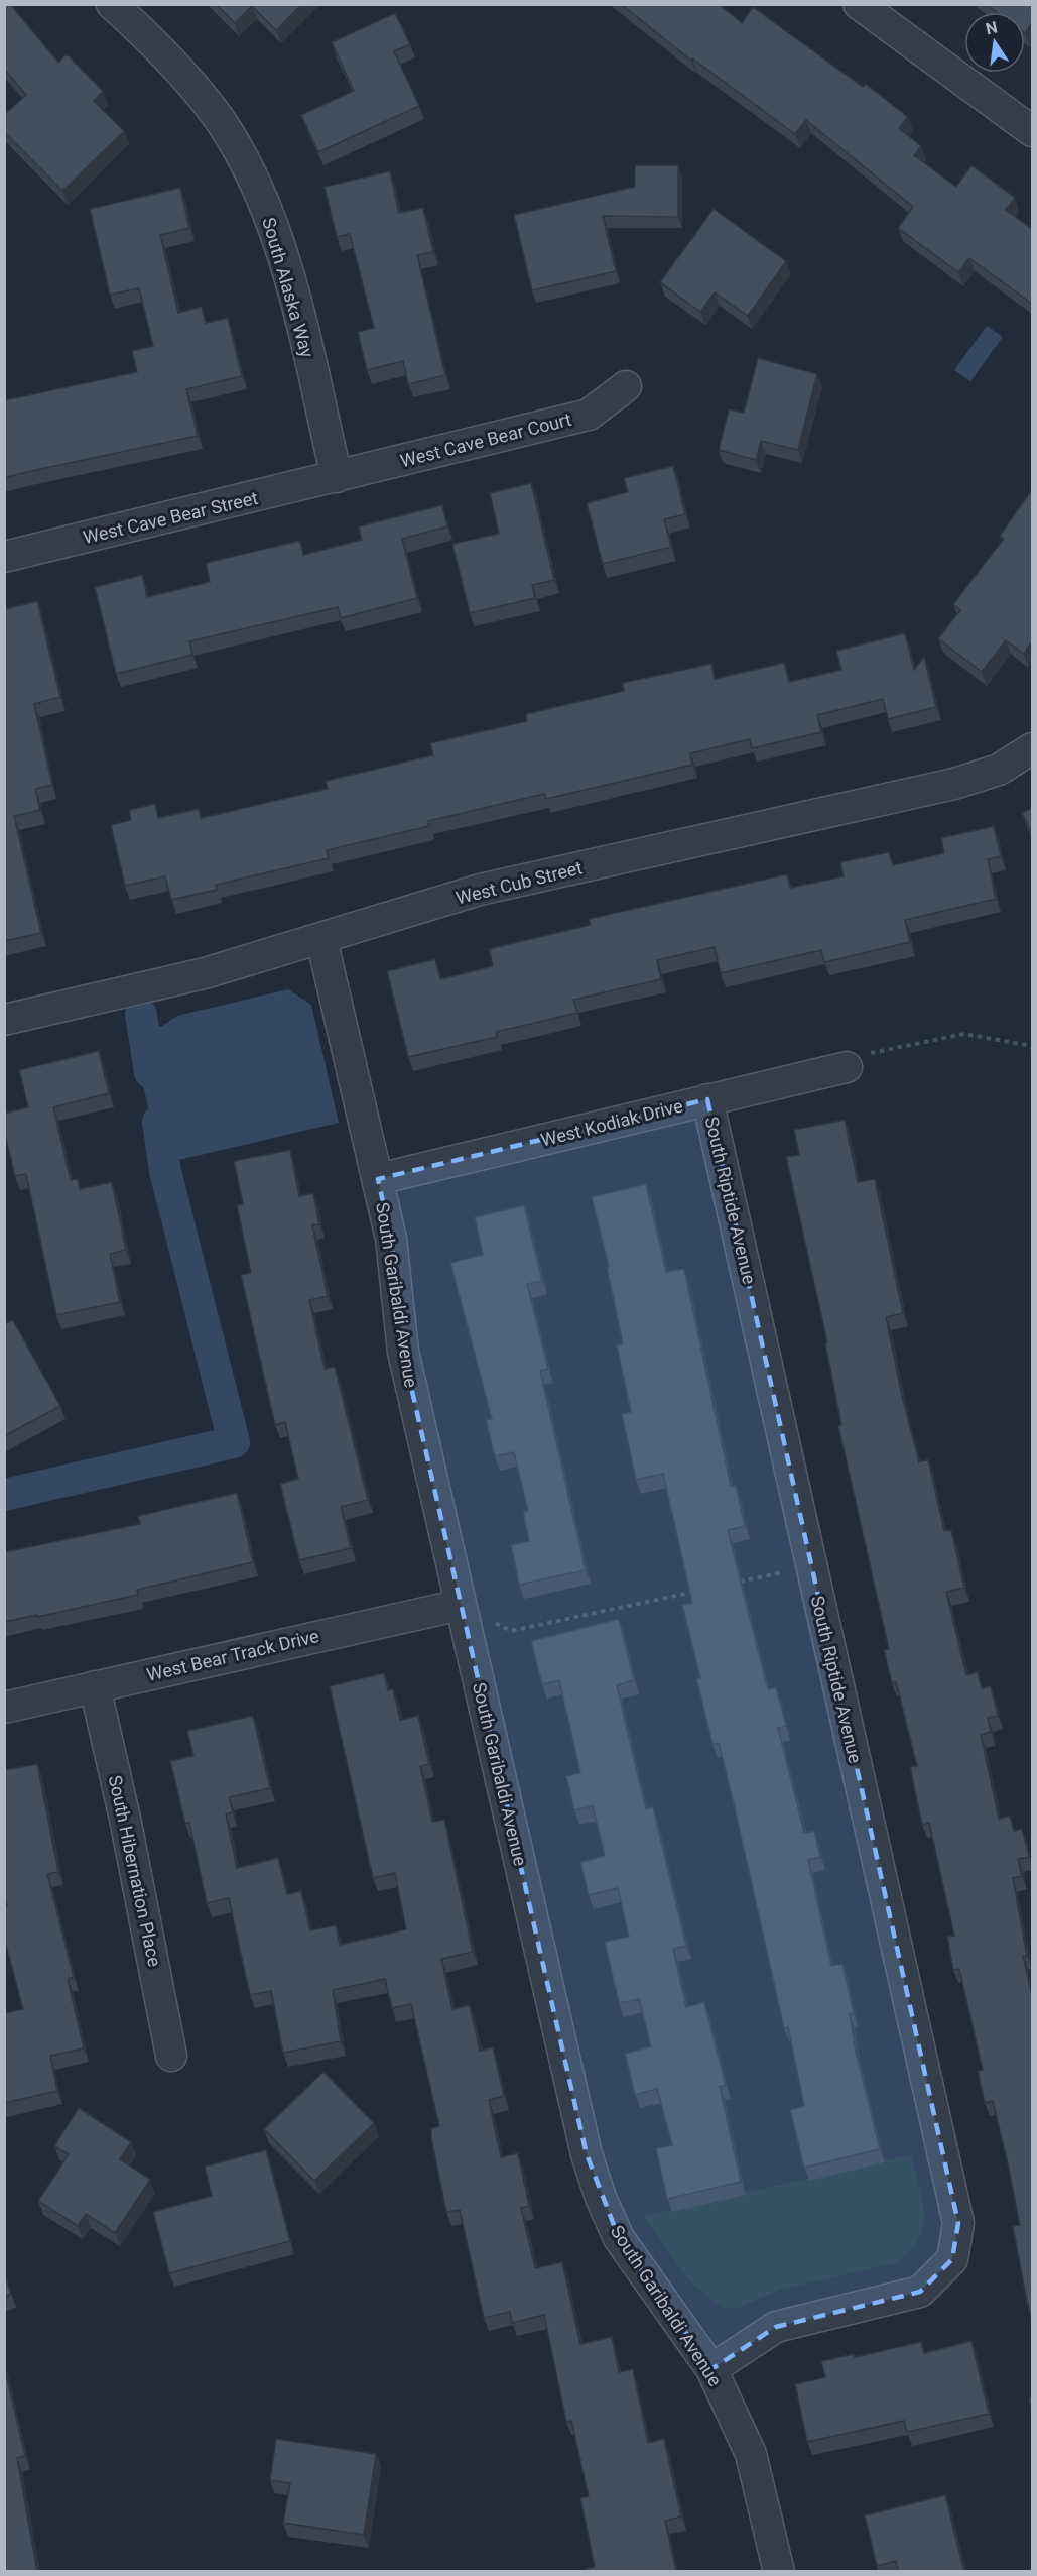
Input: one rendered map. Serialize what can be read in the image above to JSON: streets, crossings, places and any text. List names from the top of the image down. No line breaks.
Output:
{"streets":{"street":["South Alaska Way","West Cave Bear Court","West Cave Bear Street","West Cub Street","West Kodiak Drive","South Riptide Avenue","South Garibaldi Avenue","West Bear Track Drive","South Hibernation Place"]},"crossings":[["South Alaska Way","West Cave Bear Court"],["South Alaska Way","West Cave Bear Street"],["West Cave Bear Court","West Cave Bear Street"],["West Cub Street","South Garibaldi Avenue"],["West Kodiak Drive","South Riptide Avenue"],["West Kodiak Drive","South Garibaldi Avenue"],["South Riptide Avenue","South Garibaldi Avenue"],["South Garibaldi Avenue","West Bear Track Drive"],["West Bear Track Drive","South Hibernation Place"]],"north":"top"}
